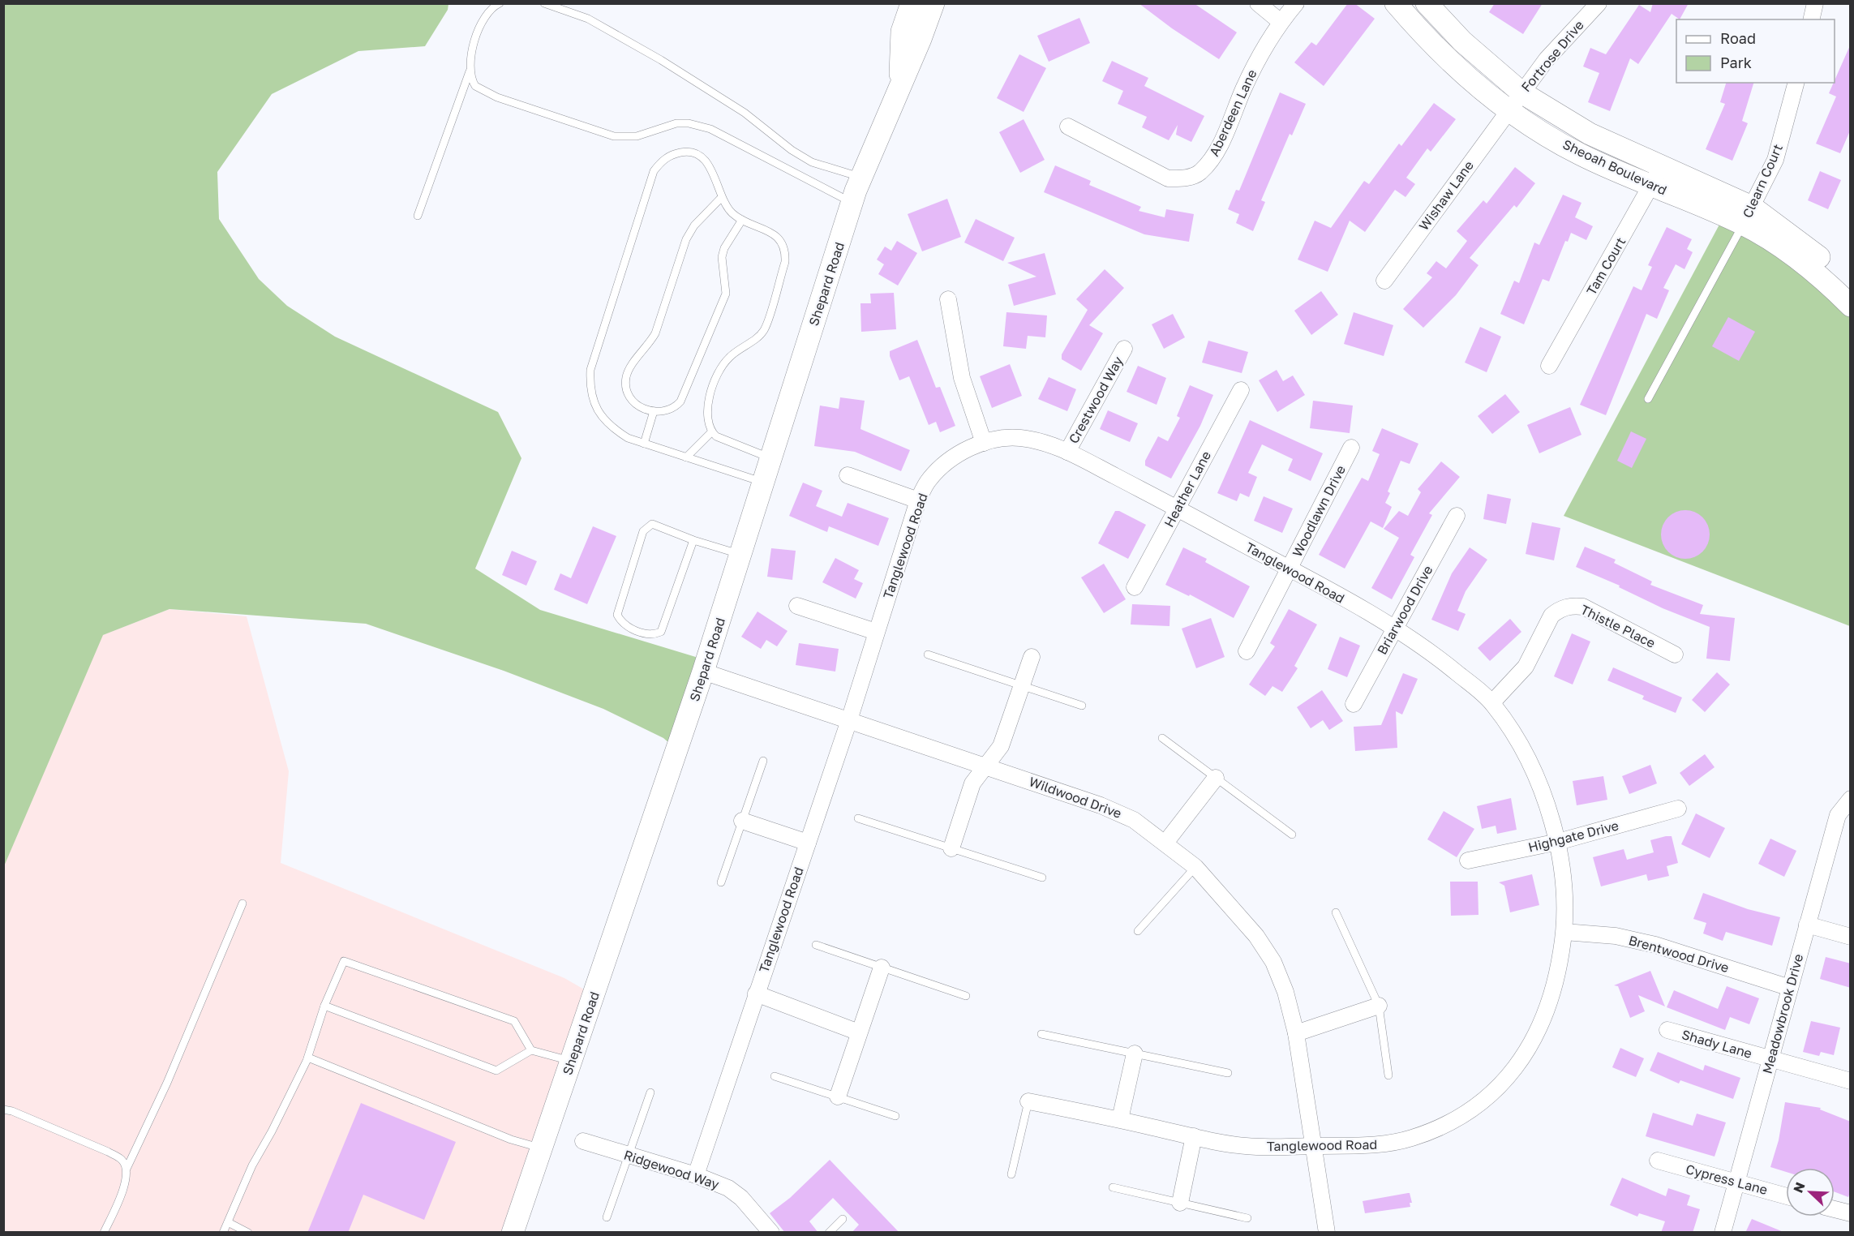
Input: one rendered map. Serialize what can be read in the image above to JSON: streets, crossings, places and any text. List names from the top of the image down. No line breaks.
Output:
{"streets":{"street":["Fortrose Drive","Aberdeen Lane","Sheoah Boulevard","Clearn Court","Wishaw Lane","Tam Court","Shepard Road","Crestwood Way","Heather Lane","Woodlawn Drive","Tanglewood Road","Briarwood Drive","Thistle Place","Wildwood Drive","Highgate Drive","Brentwood Drive","Meadowbrook Drive","Shady Lane","Ridgewood Way","Cypress Lane"]},"crossings":[["Fortrose Drive","Sheoah Boulevard"],["Fortrose Drive","Wishaw Lane"],["Sheoah Boulevard","Clearn Court"],["Sheoah Boulevard","Wishaw Lane"],["Sheoah Boulevard","Tam Court"],["Shepard Road","Wildwood Drive"],["Crestwood Way","Tanglewood Road"],["Heather Lane","Tanglewood Road"],["Woodlawn Drive","Tanglewood Road"],["Tanglewood Road","Briarwood Drive"],["Tanglewood Road","Thistle Place"],["Tanglewood Road","Wildwood Drive"],["Tanglewood Road","Highgate Drive"],["Tanglewood Road","Brentwood Drive"],["Tanglewood Road","Ridgewood Way"],["Brentwood Drive","Meadowbrook Drive"],["Meadowbrook Drive","Shady Lane"],["Meadowbrook Drive","Cypress Lane"]],"legend":["Road","Park"],"north":"top left"}
